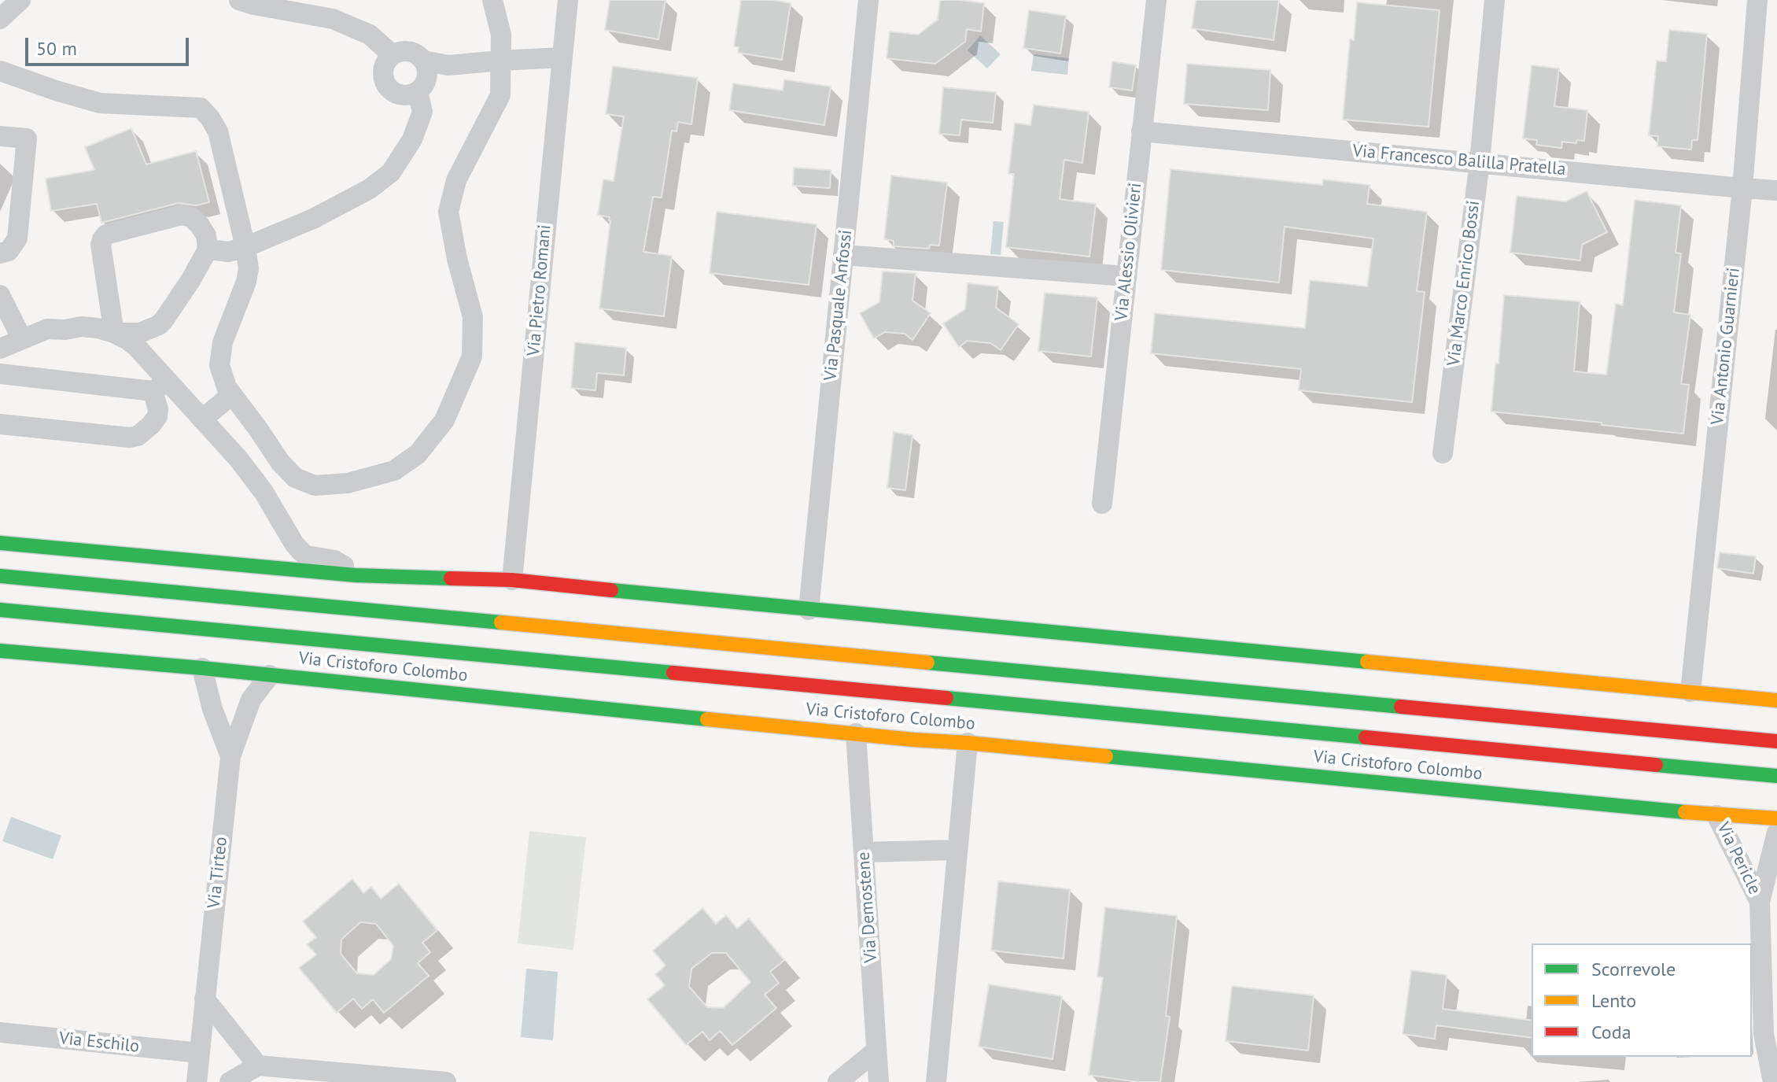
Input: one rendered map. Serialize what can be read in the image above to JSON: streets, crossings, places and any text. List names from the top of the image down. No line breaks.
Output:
{"streets":{"street":["Via Francesco Balilla Pratella","Via Alessio Olivieri","Via Marco Enrico Bossi","Via Pietro Romani","Via Pasquale Anfossi","Via Antonio Guarnieri","Via Cristoforo Colombo","Via Pericle","Via Tirteo","Via Demostene","Via Eschilo"]},"crossings":[["Via Francesco Balilla Pratella","Via Alessio Olivieri"],["Via Francesco Balilla Pratella","Via Marco Enrico Bossi"],["Via Francesco Balilla Pratella","Via Antonio Guarnieri"],["Via Cristoforo Colombo","Via Pericle"],["Via Cristoforo Colombo","Via Tirteo"],["Via Cristoforo Colombo","Via Demostene"],["Via Tirteo","Via Eschilo"]],"legend":["Scorrevole","Lento","Coda"],"scale_bar":"50 m"}
